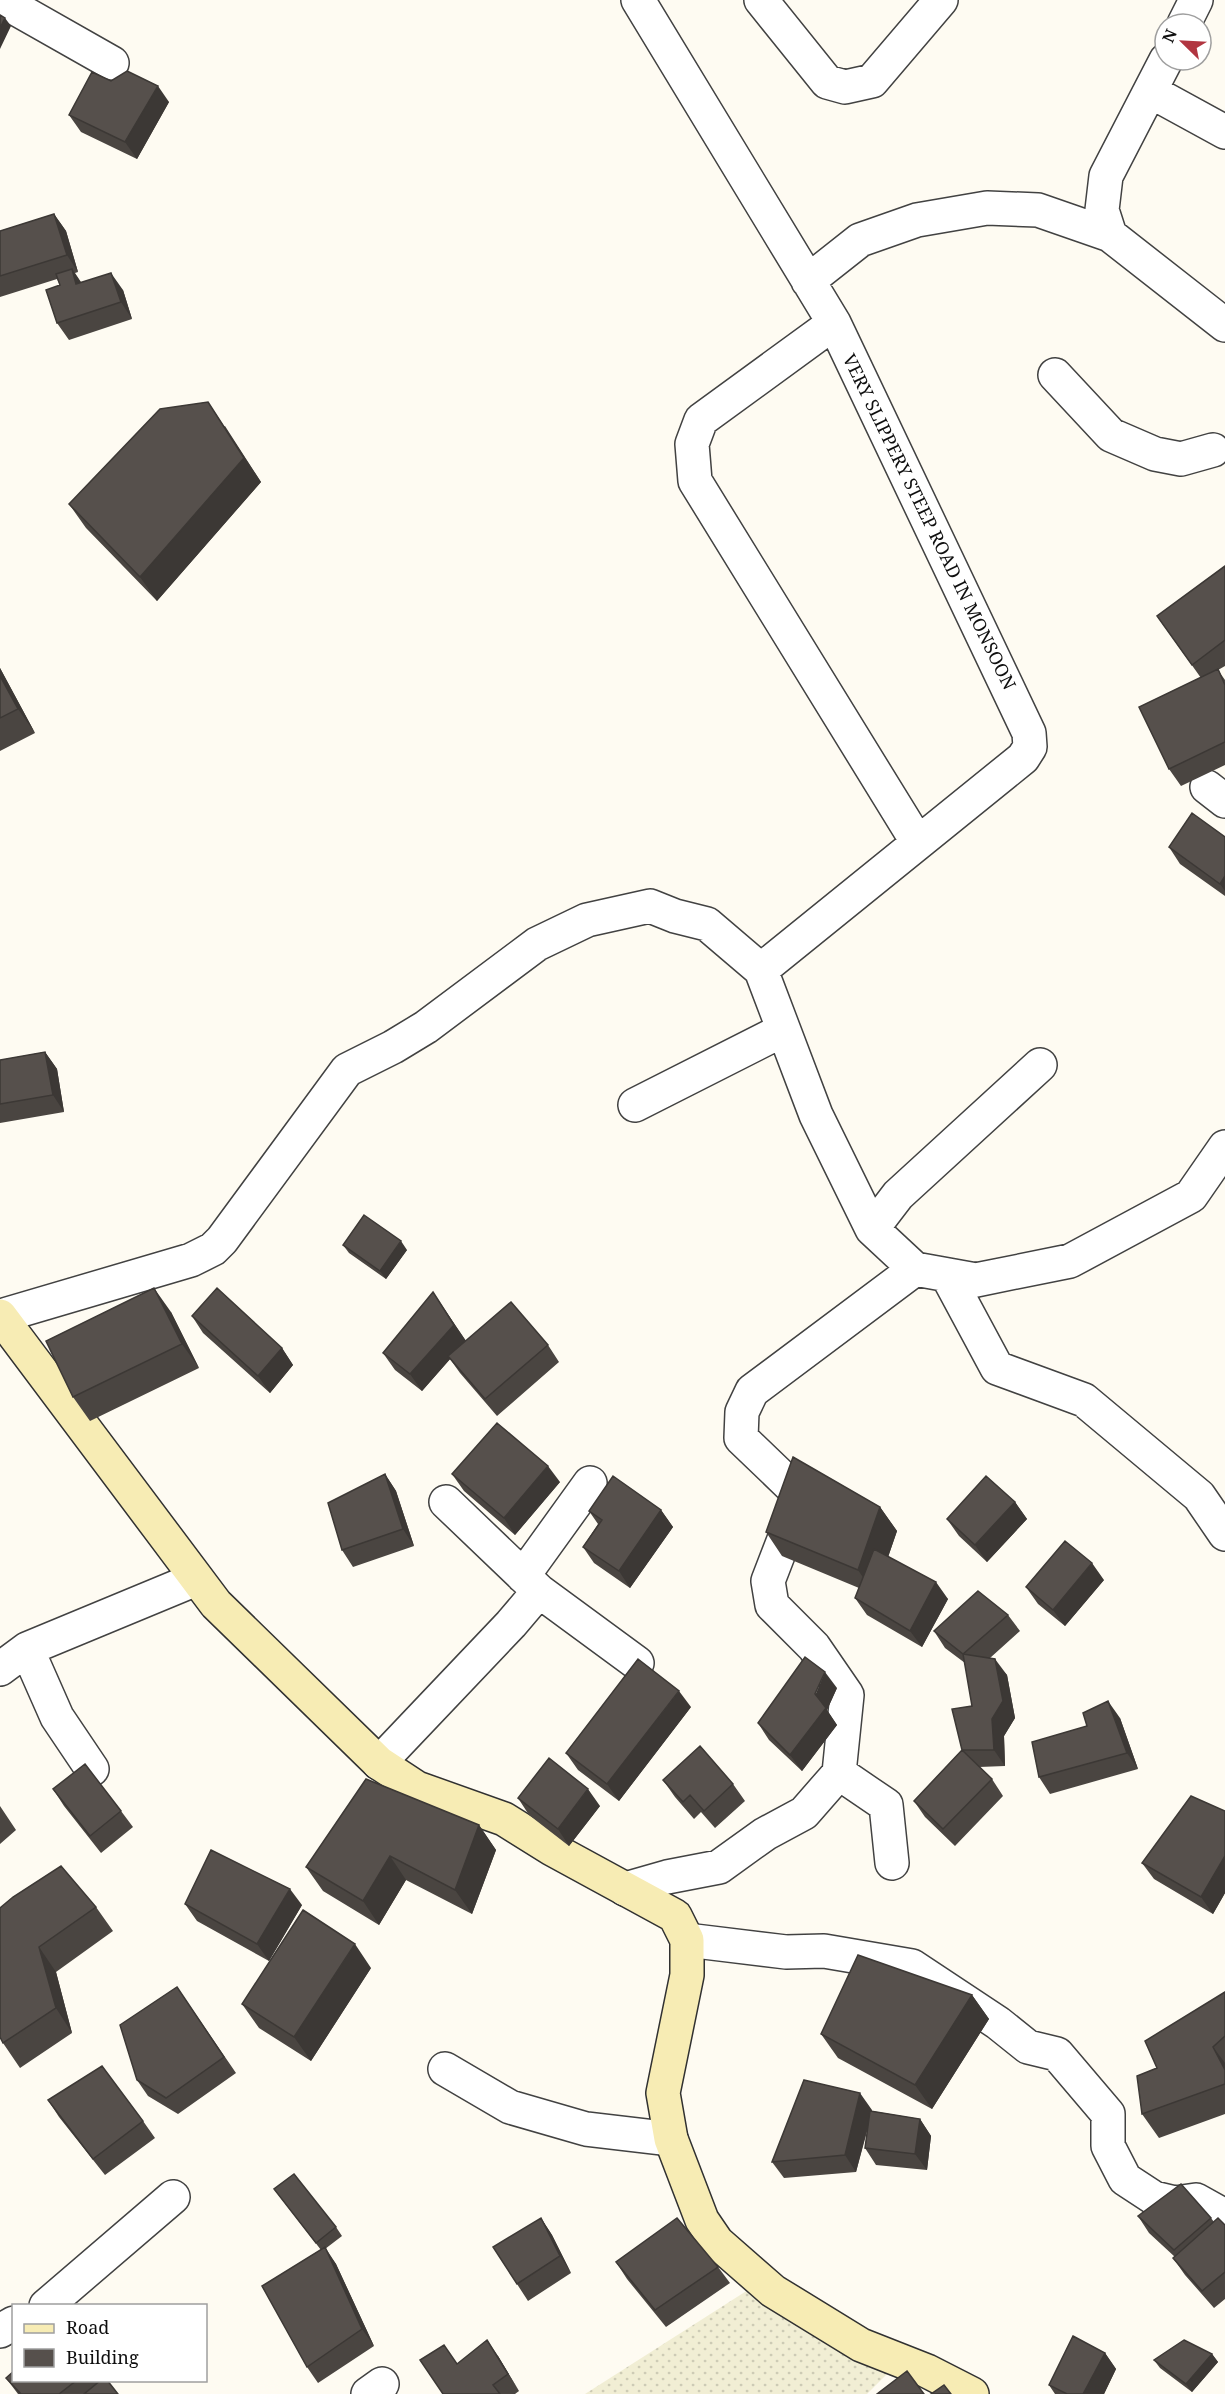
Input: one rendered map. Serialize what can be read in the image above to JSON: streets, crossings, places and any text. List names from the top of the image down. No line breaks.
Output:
{"streets":{"street":["VERY SLIPPERY STEEP ROAD IN MONSOON"]},"legend":["Road","Building"],"north":"top left"}
